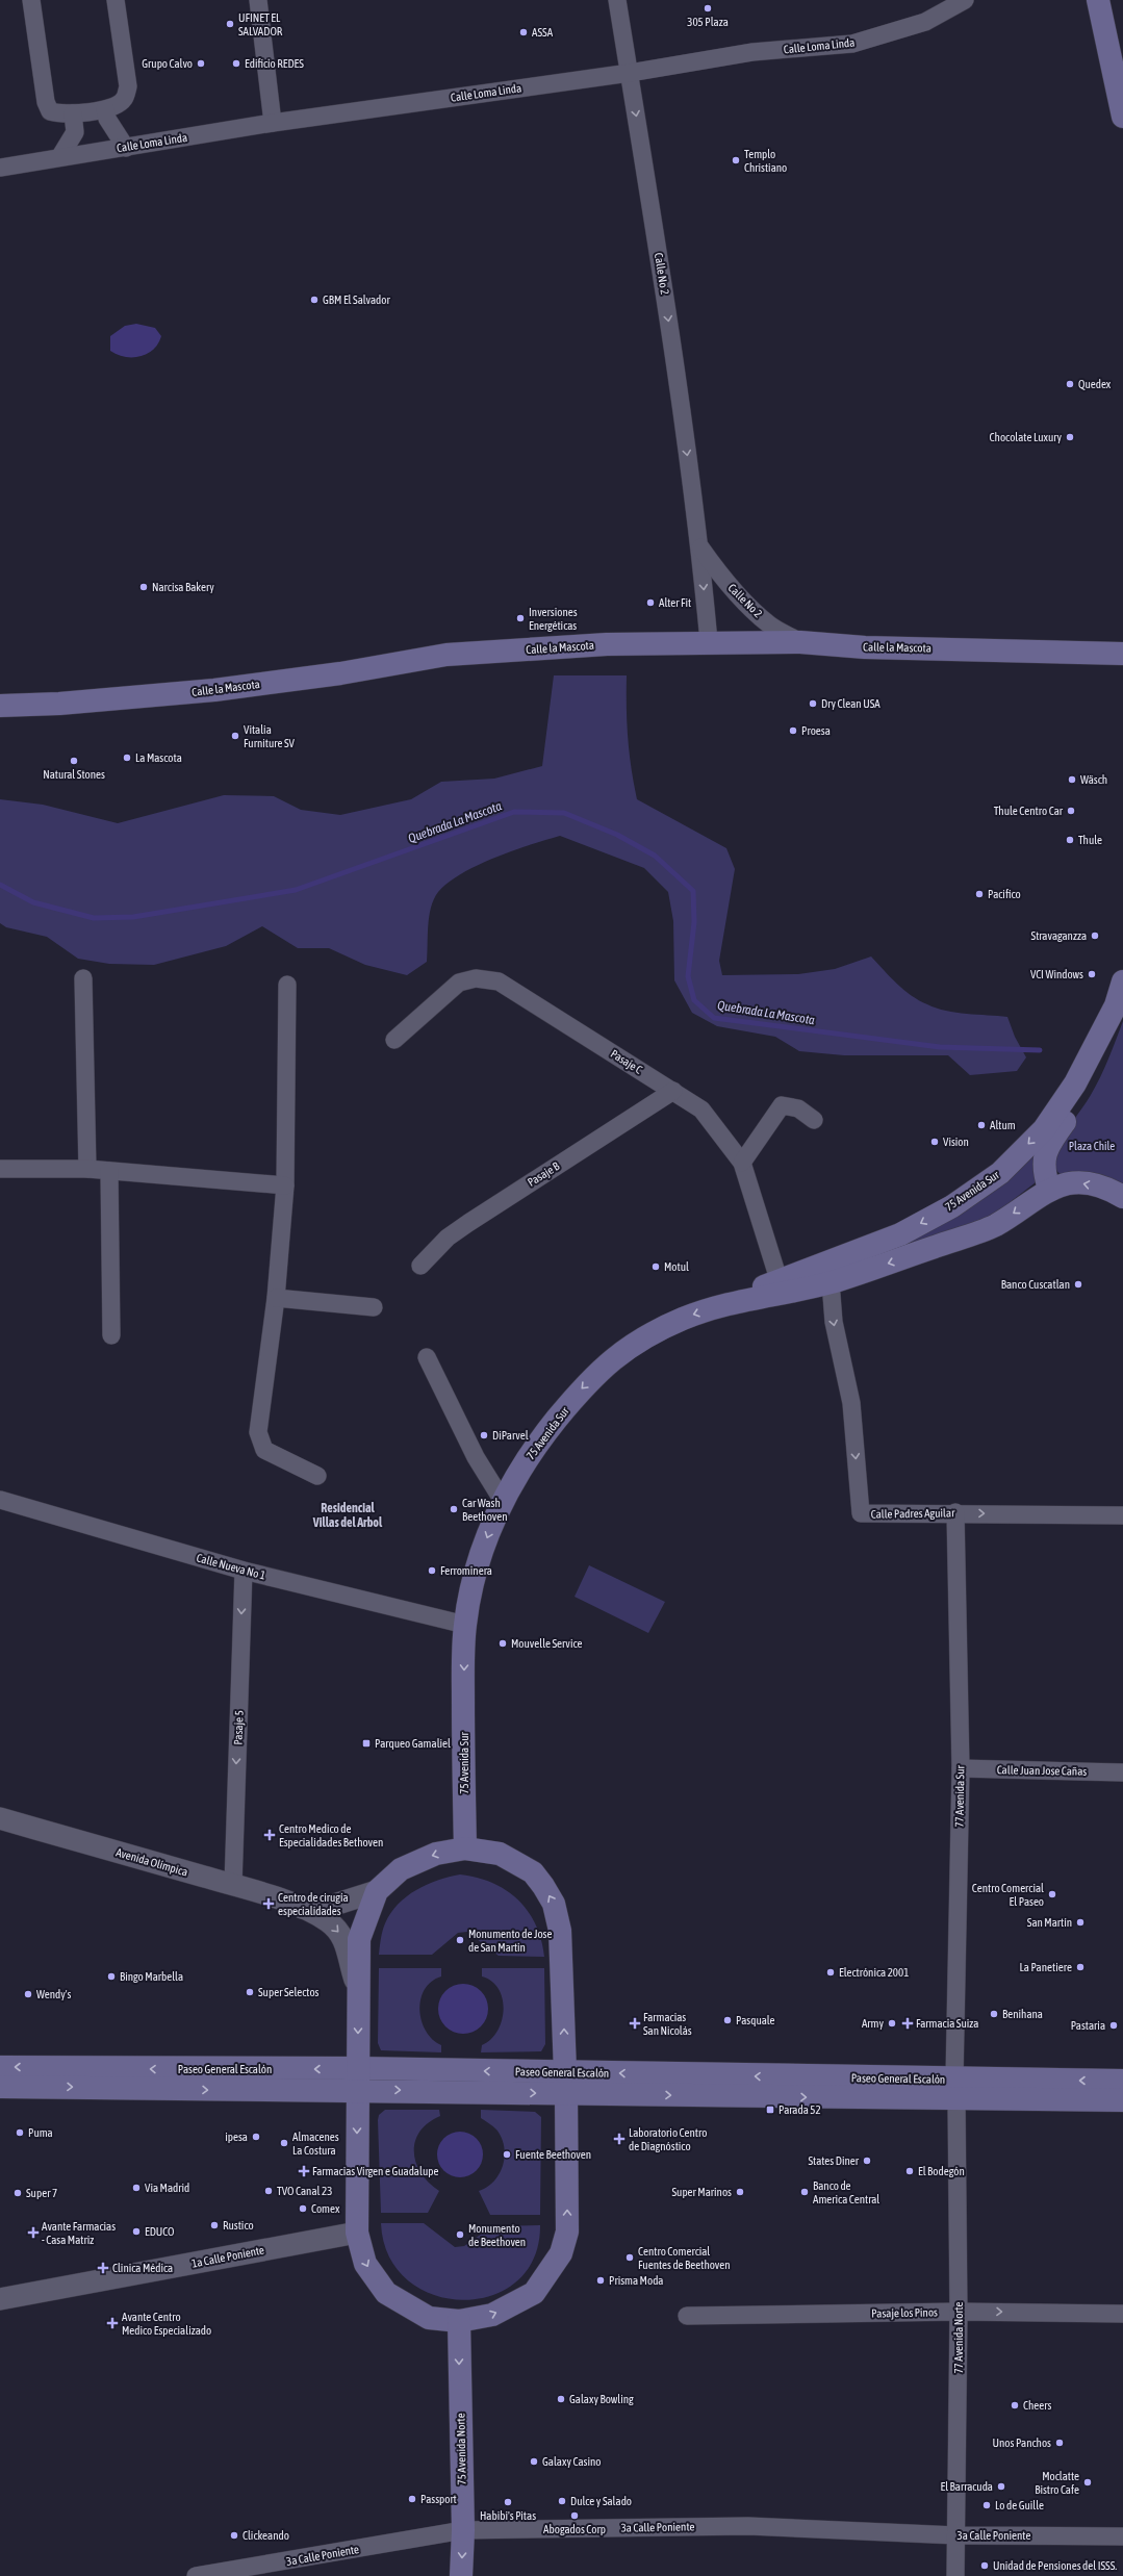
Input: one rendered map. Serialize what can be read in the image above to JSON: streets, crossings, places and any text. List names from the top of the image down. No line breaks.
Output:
{"streets":{"main road":["Calle la Mascota","75 Avenida Sur","Paseo General Escalón","75 Avenida Norte"],"street":["Calle Loma Linda","Calle No 2","Pasaje C","Pasaje B","Calle Padres Aguilar","Calle Nueva No 1","Pasaje 5","Calle Juan Jose Cañas","77 Avenida Sur","Avenida Olímpica","1a Calle Poniente","Pasaje los Pinos","77 Avenida Norte","3a Calle Poniente"]},"crossings":[["Calle Loma Linda","Calle No 2"],["Calle No 2","Calle la Mascota"],["Pasaje C","Pasaje B"],["Pasaje C","75 Avenida Sur"],["75 Avenida Sur","Calle Padres Aguilar"],["75 Avenida Sur","Calle Nueva No 1"],["Calle Padres Aguilar","77 Avenida Sur"],["Calle Nueva No 1","Pasaje 5"],["Pasaje 5","Avenida Olímpica"],["Calle Juan Jose Cañas","77 Avenida Sur"],["77 Avenida Sur","Paseo General Escalón"],["77 Avenida Sur","77 Avenida Norte"],["Paseo General Escalón","77 Avenida Norte"],["Pasaje los Pinos","77 Avenida Norte"],["77 Avenida Norte","3a Calle Poniente"],["75 Avenida Norte","3a Calle Poniente"]],"one_way":["Calle No 2","75 Avenida Sur","Pasaje 5","Pasaje los Pinos","75 Avenida Norte"],"districts":["Residencial Villas del Arbol"],"water":["Quebrada La Mascota"],"parks":["Plaza Chile"],"places":{"other":["305 Plaza","UFINET EL SALVADOR","ASSA","Grupo Calvo","Edificio REDES","Templo Christiano","GBM El Salvador","Quedex","Chocolate Luxury","Narcisa Bakery","Alter Fit","Inversiones Energéticas","Dry Clean USA","Proesa","Vitalia Furniture SV","La Mascota","Natural Stones","Wäsch","Thule Centro Car","Thule","Pacifico","Stravaganzza","VCI Windows","Altum","Vision","Motul","Banco Cuscatlan","DiParvel","Car Wash Beethoven","Ferrominera","Mouvelle Service","Centro Comercial El Paseo","San Martín","Monumento de Jose de San Martin","La Panetiere","Electrónica 2001","Bingo Marbella","Super Selectos","Wendy's","Benihana","Pasquale","Army","Pastaria","Puma","ipesa","Almacenes La Costura","Fuente Beethoven","States Diner","El Bodegón","Via Madrid","TVO Canal 23","Super Marinos","Banco de America Central","Super 7","Comex","Rustico","EDUCO","Monumento de Beethoven","Centro Comercial Fuentes de Beethoven","Prisma Moda","Galaxy Bowling","Cheers","Unos Panchos","Galaxy Casino","Moclatte Bistro Cafe","El Barracuda","Passport","Dulce y Salado","Habibi's Pitas","Lo de Guille","Abogados Corp","Clickeando","Unidad de Pensiones del ISSS."],"transit":["Parqueo Gamaliel","Parada 52"],"health":["Centro Medico de Especialidades Bethoven","Centro de cirugía especialidades","Farmacias San Nicolás","Farmacia Suiza","Laboratorio Centro de Diagnóstico","Farmacias Virgen e Guadalupe","Avante Farmacias - Casa Matriz","Clinica Médica","Avante Centro Medico Especializado"]}}
